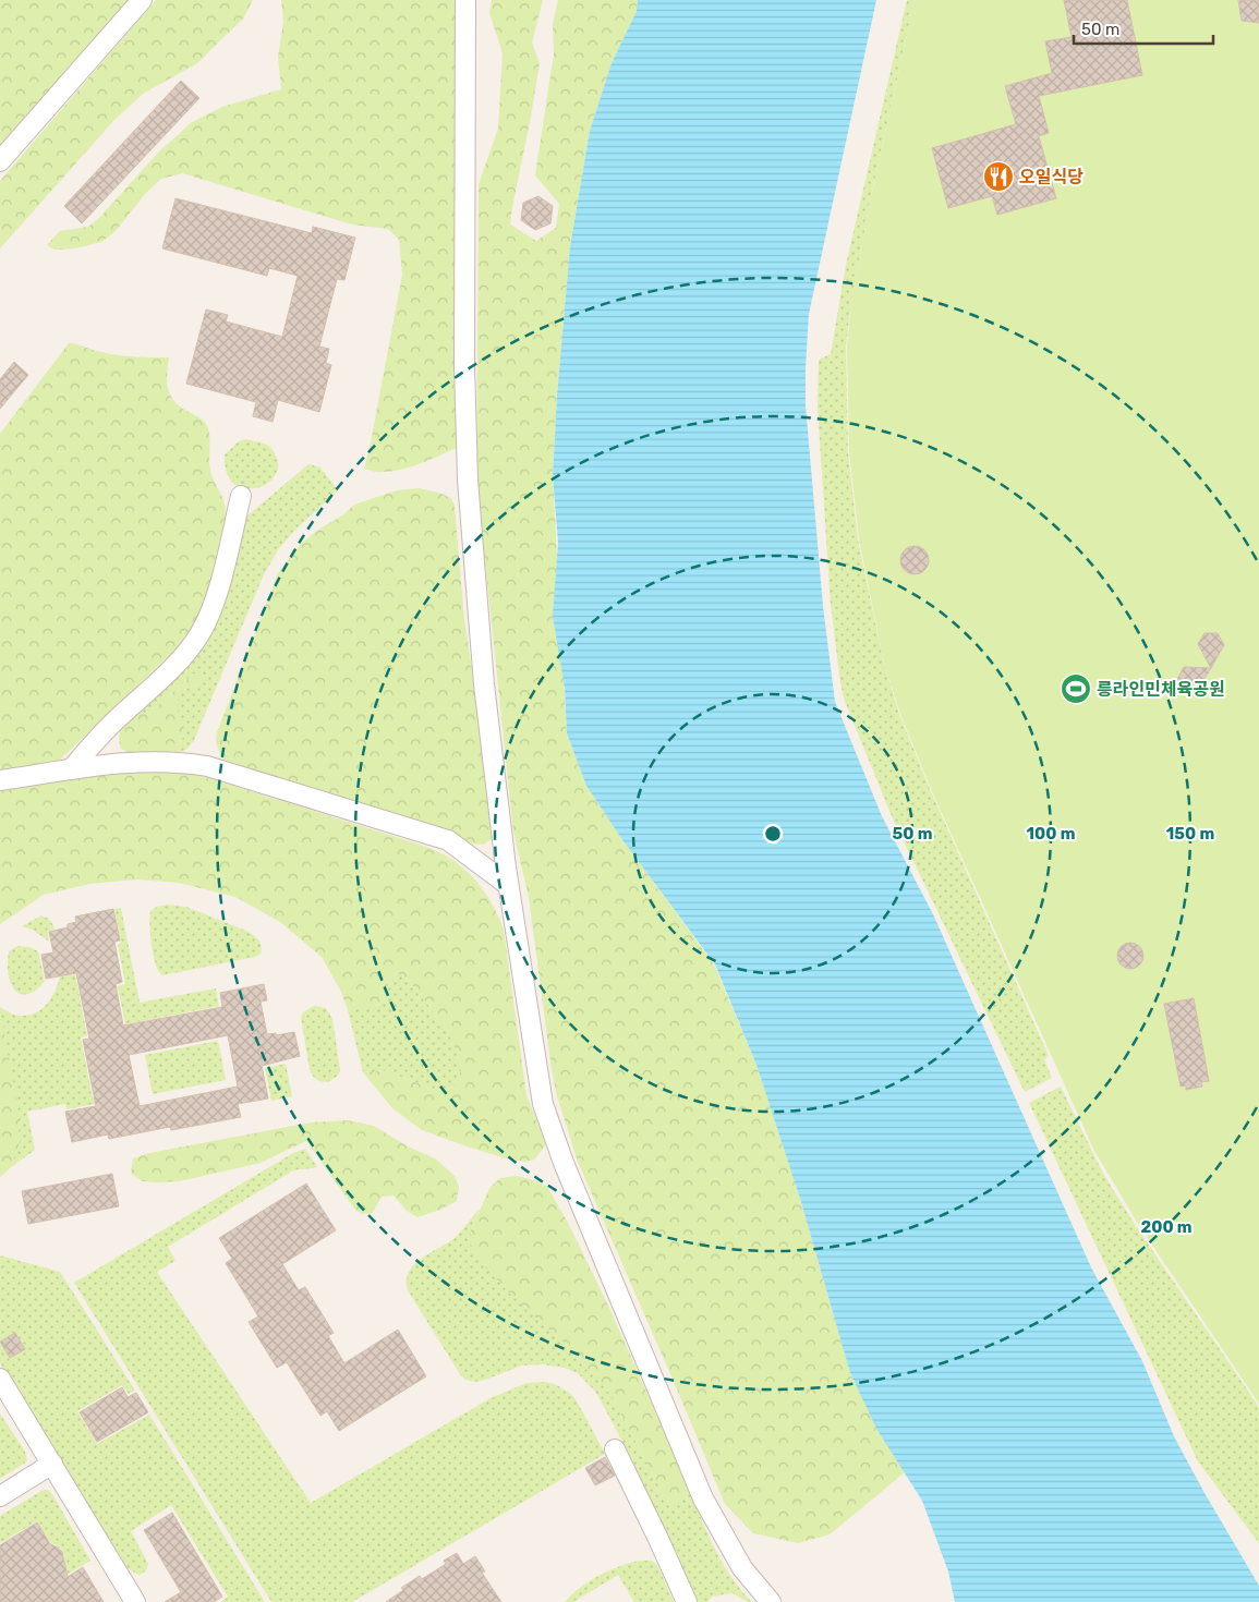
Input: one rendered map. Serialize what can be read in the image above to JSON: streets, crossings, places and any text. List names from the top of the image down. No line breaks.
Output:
{"places":{"restaurant":["오일식당"],"sports":["릉라인민체육공원"]},"scale_bar":"50 m","rings":["50 m","100 m","150 m","200 m"]}
